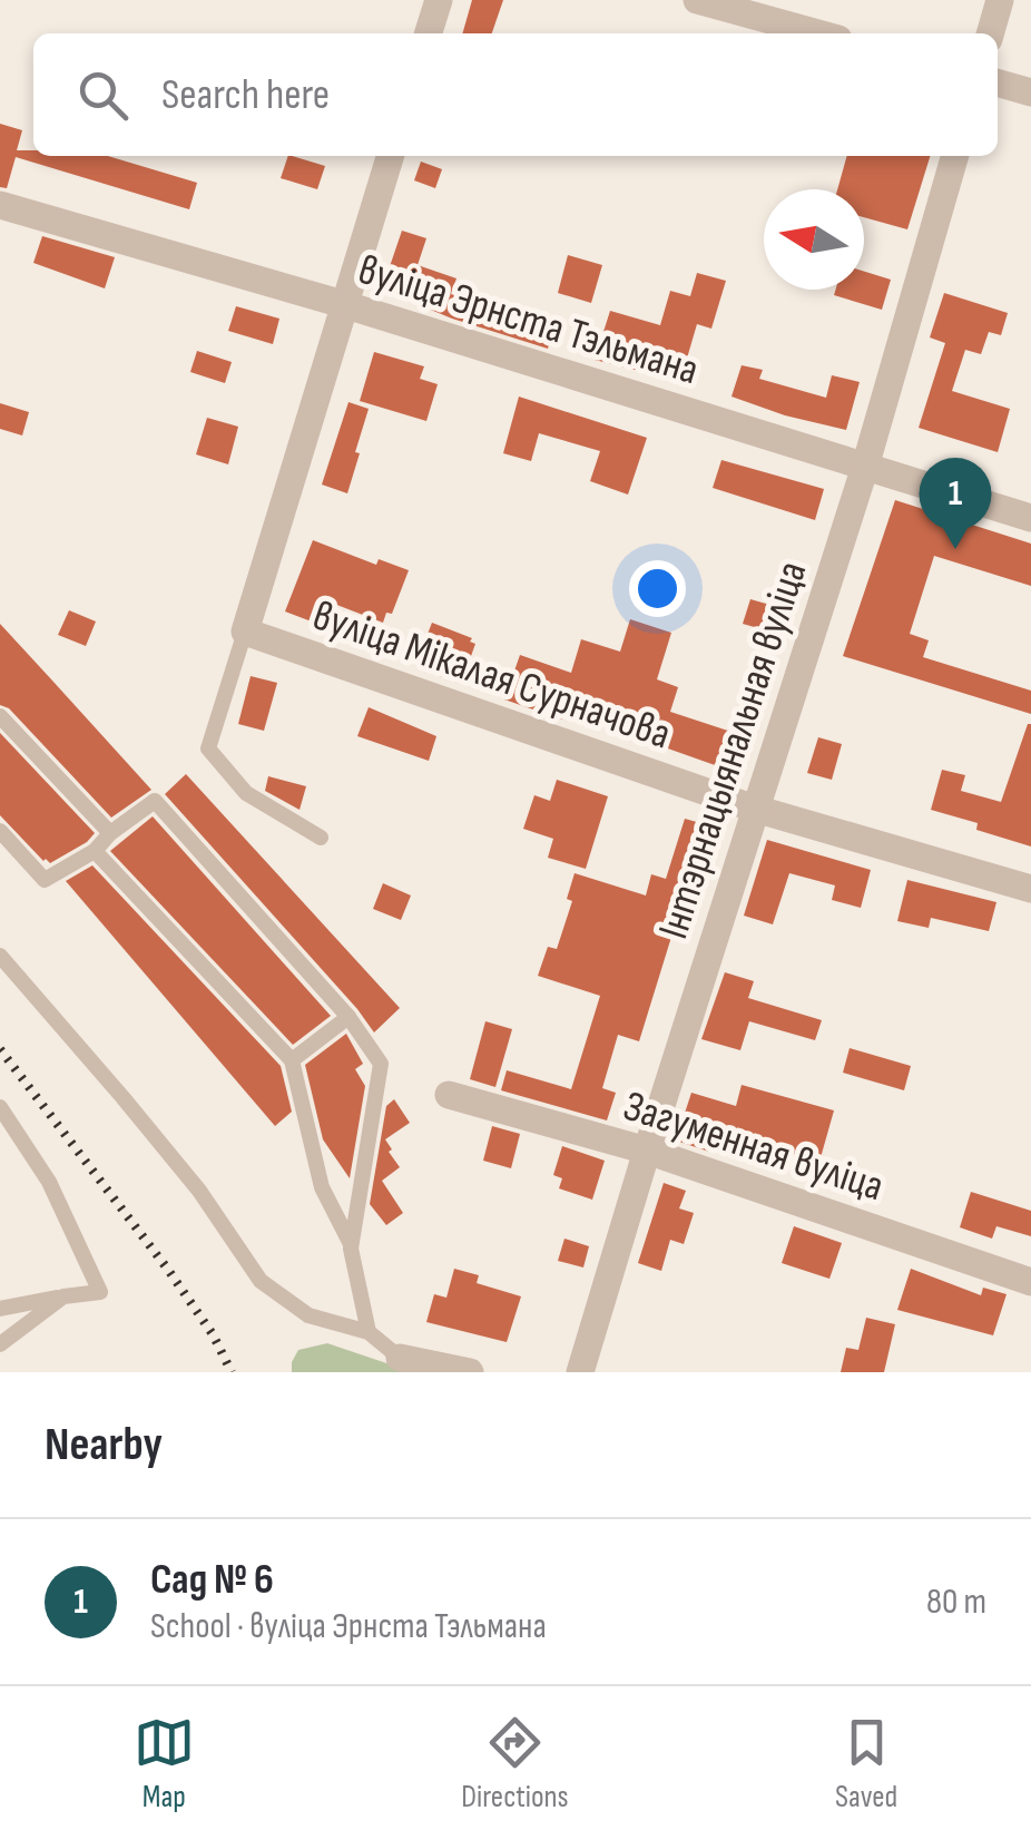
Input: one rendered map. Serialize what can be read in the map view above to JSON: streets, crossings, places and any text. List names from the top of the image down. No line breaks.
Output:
{"streets":{"street":["вуліца Эрнста Тэльмана","вуліца Мікалая Сурначова","Інтэрнацыянальная вуліца","Загуменная вуліца"]},"crossings":[["вуліца Эрнста Тэльмана","Інтэрнацыянальная вуліца"],["вуліца Мікалая Сурначова","Інтэрнацыянальная вуліца"],["Інтэрнацыянальная вуліца","Загуменная вуліца"]],"north":"left","page":{"search":"Search here","pins":"1","heading":"Nearby","list":[{"mark":"1","name":"Сад № 6","note":"School · вуліца Эрнста Тэльмана","value":"80 m"}],"nav":["Map","Directions","Saved"]}}
